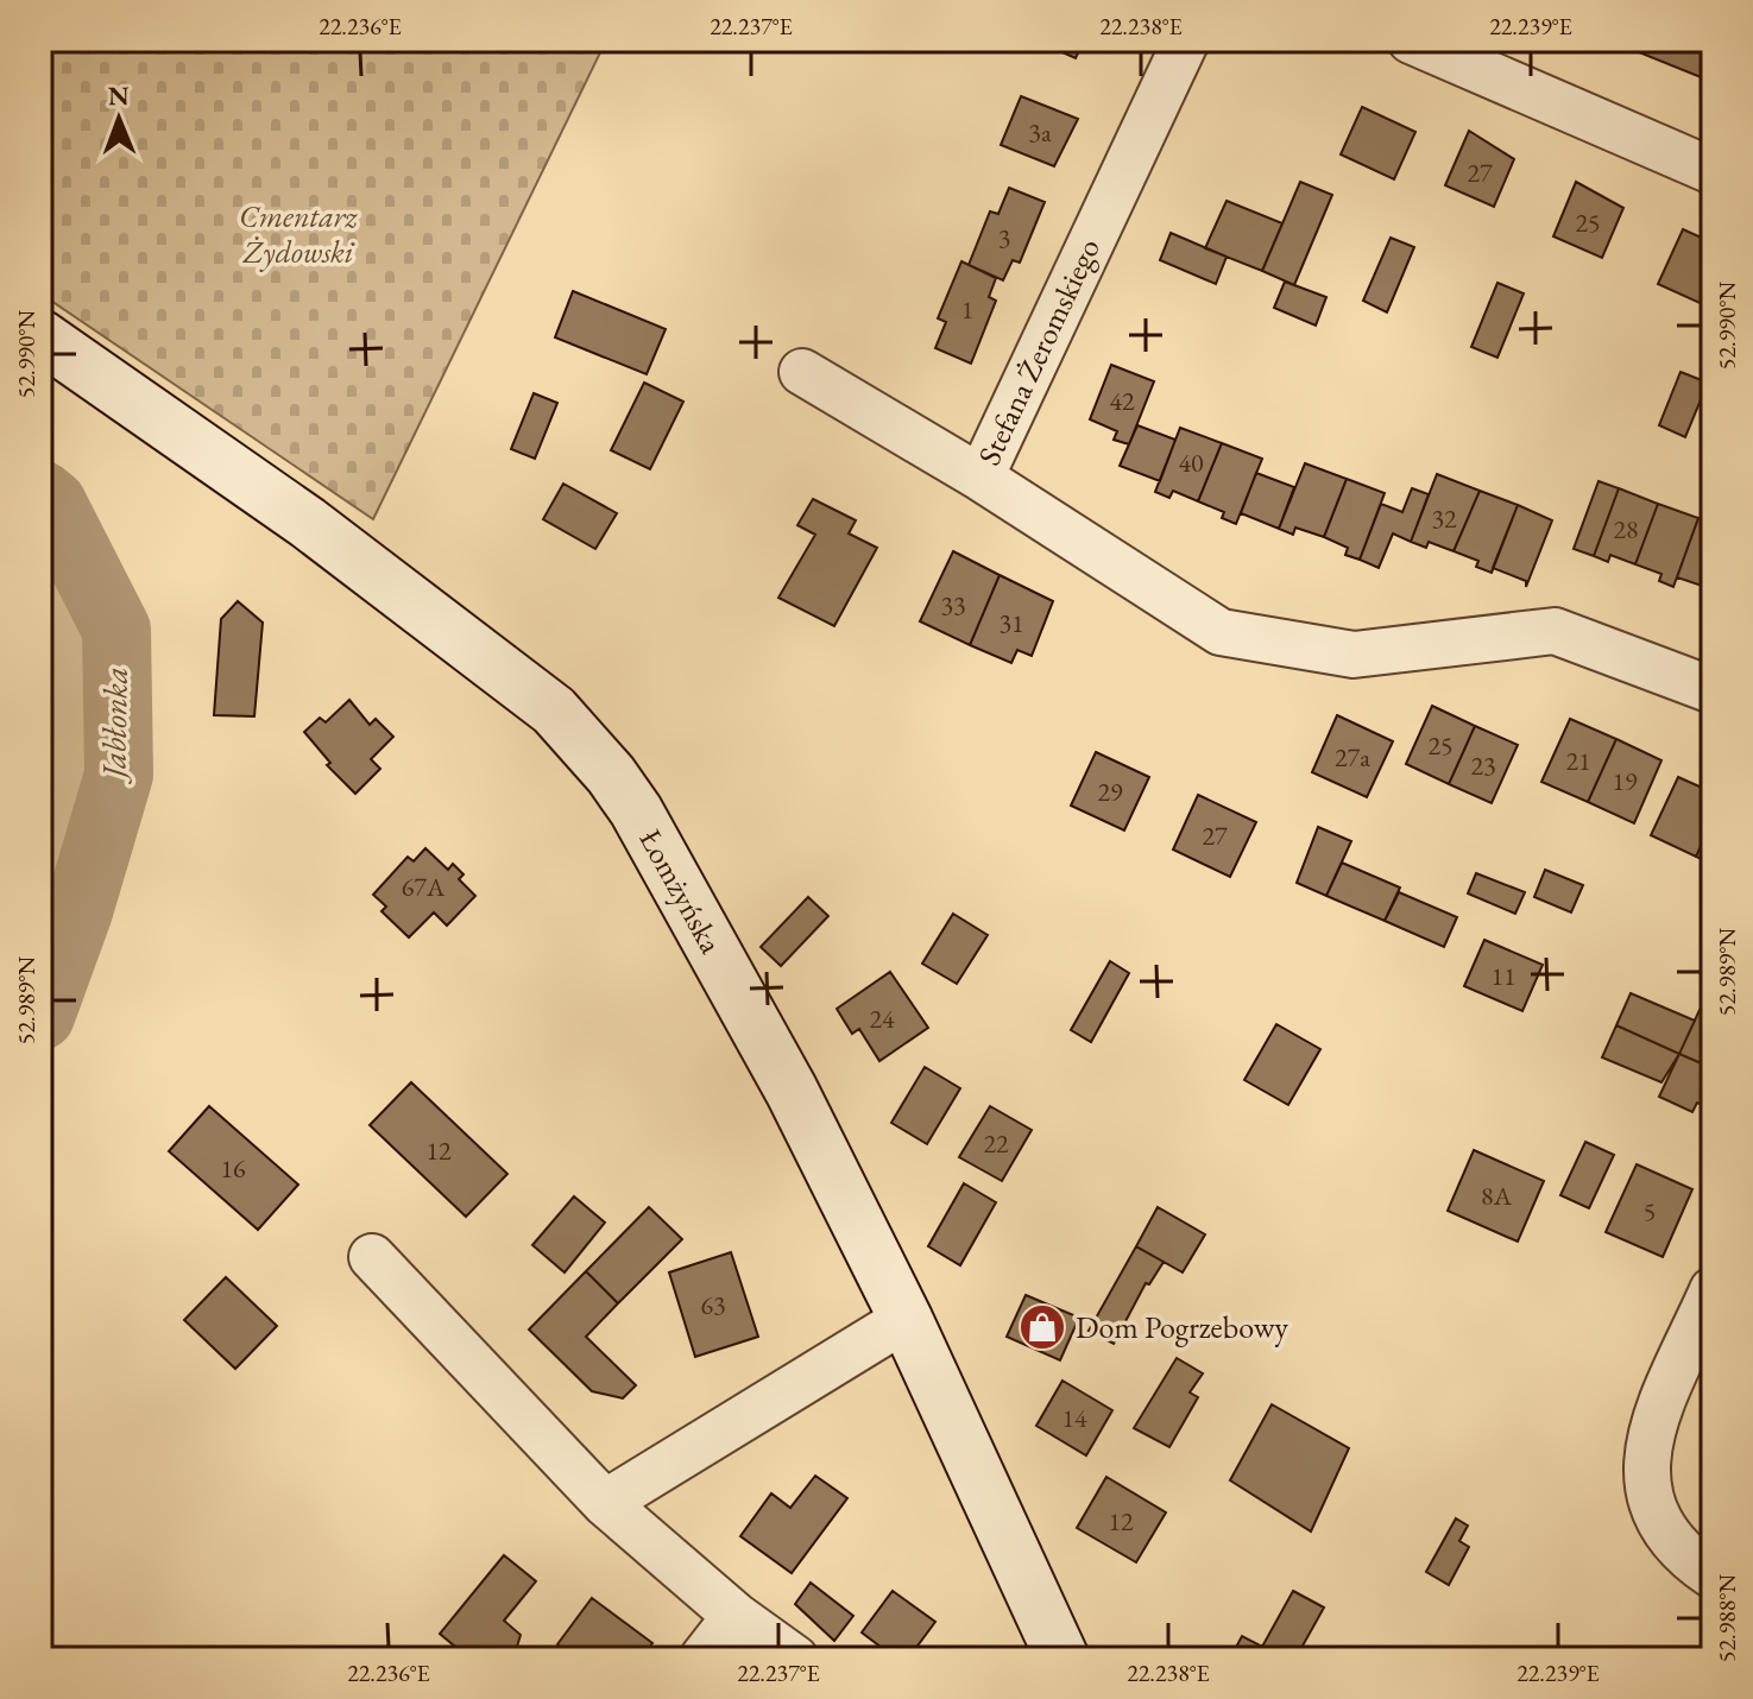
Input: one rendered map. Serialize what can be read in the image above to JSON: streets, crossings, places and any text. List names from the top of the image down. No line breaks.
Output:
{"streets":{"main road":["Łomżyńska"],"street":["Stefana Żeromskiego"]},"water":["Jabłonka"],"parks":["Cmentarz Żydowski"],"places":{"shop":["Dom Pogrzebowy"]},"house_numbers":["3a","27","25","3","1","42","40","32","28","33","31","25","27a","21","23","19","29","27","67A","11","24","22","12","16","8A","5","63","14","12"],"north":"top","coordinates":["22.236°E","22.237°E","22.238°E","22.239°E","52.990°N","52.989°N","52.988°N"]}
